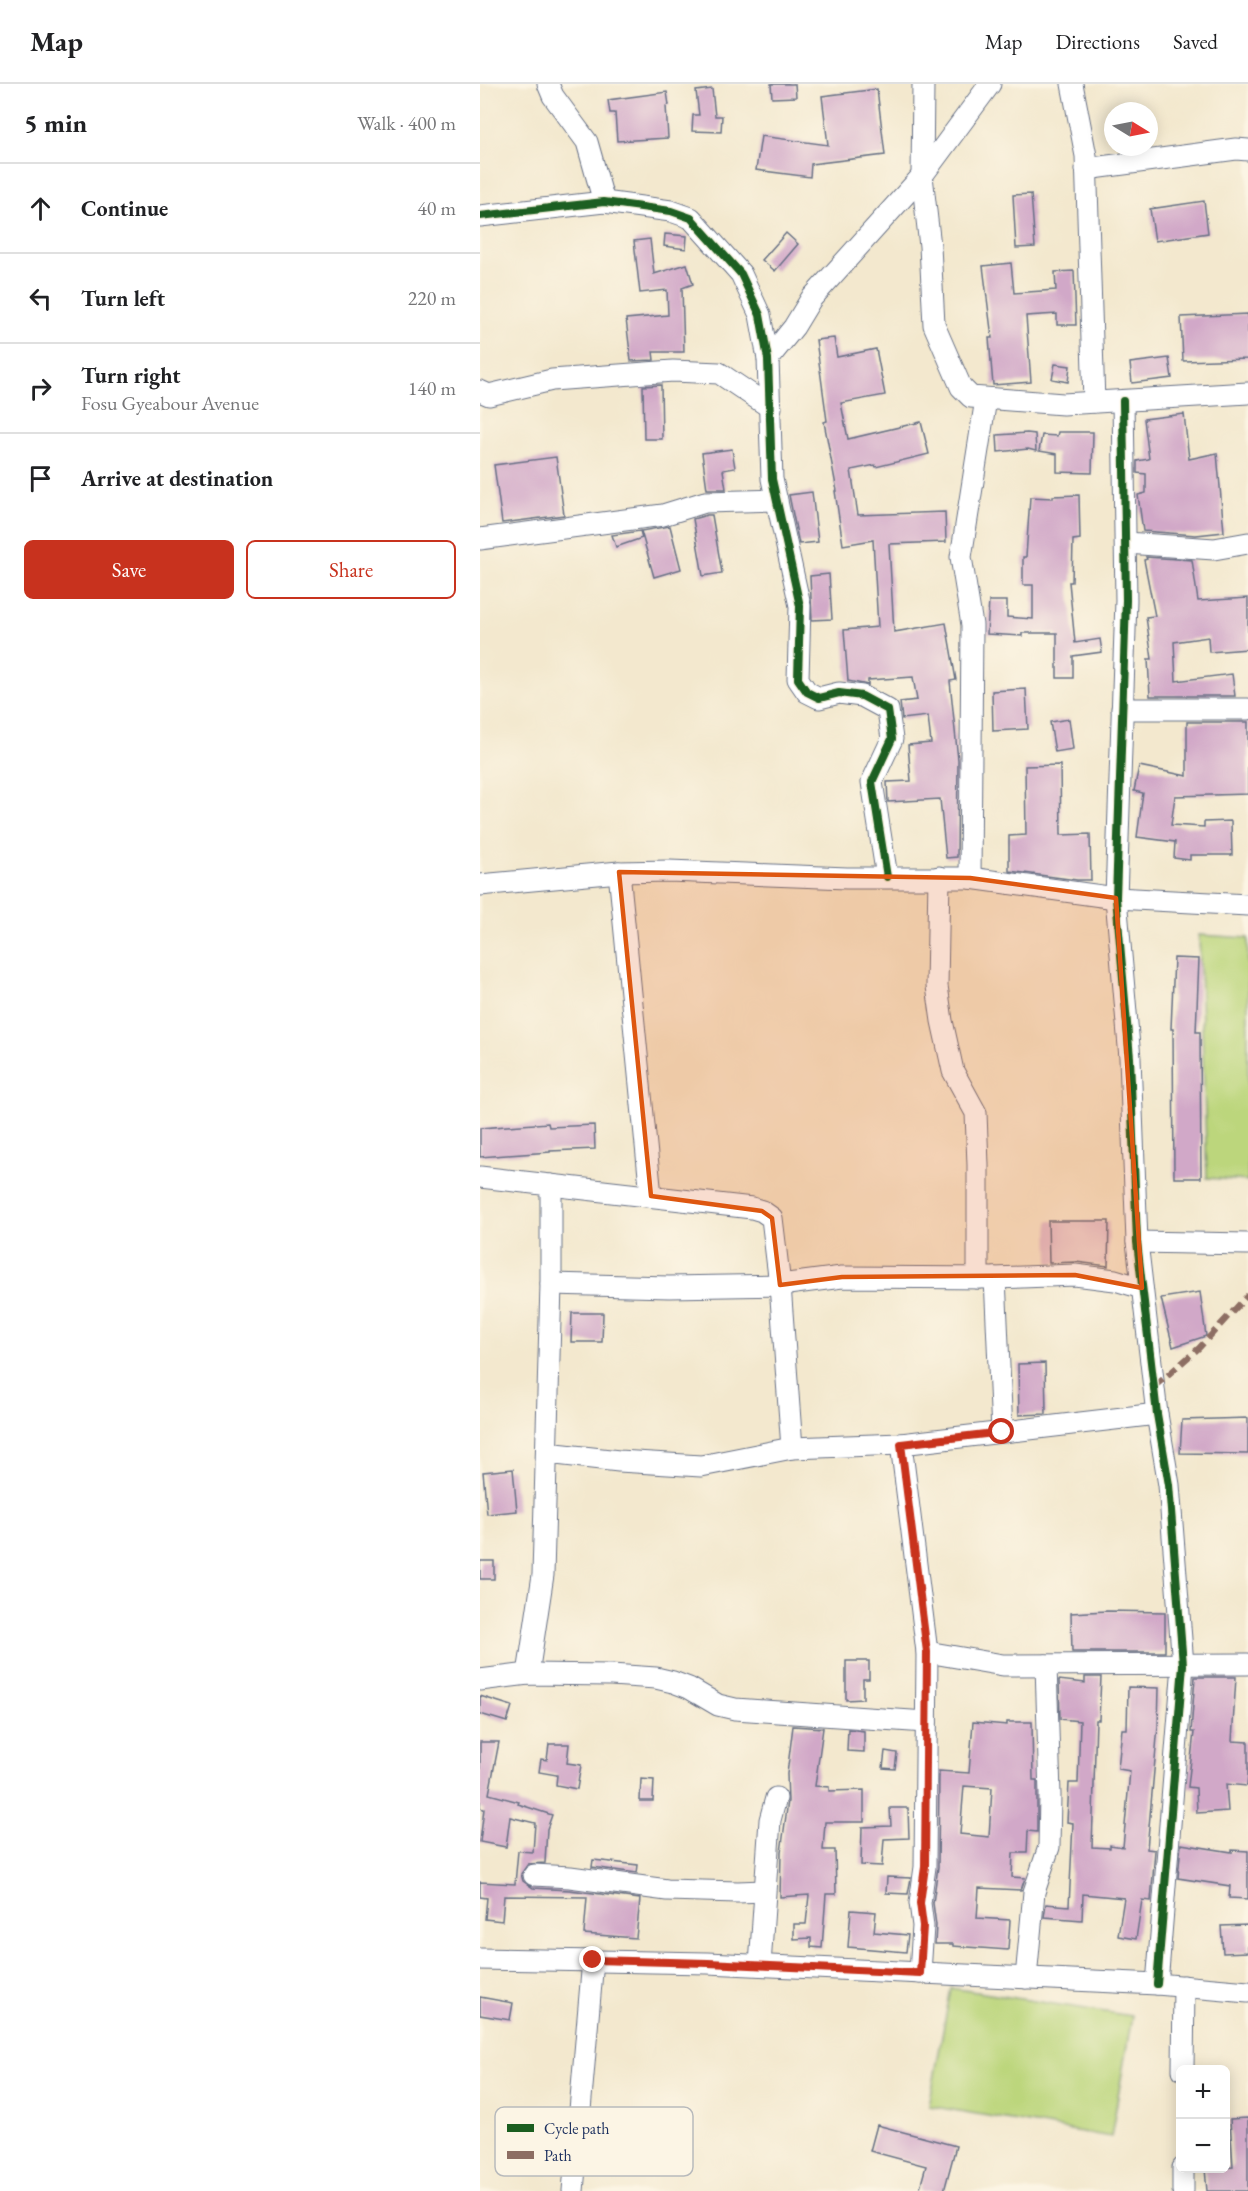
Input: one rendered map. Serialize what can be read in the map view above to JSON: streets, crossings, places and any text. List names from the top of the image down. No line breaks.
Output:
{"legend":["Cycle path","Path"],"north":"right","page":{"header":"Map","nav":["Map","Directions","Saved"],"heading":["5 min","Walk · 400 m"],"list":[["Continue","40 m"],["Turn left","220 m"],["Turn right","Fosu Gyeabour Avenue","140 m"],"Arrive at destination"],"buttons":["Save","Share"],"map_buttons":["+","−"]}}
